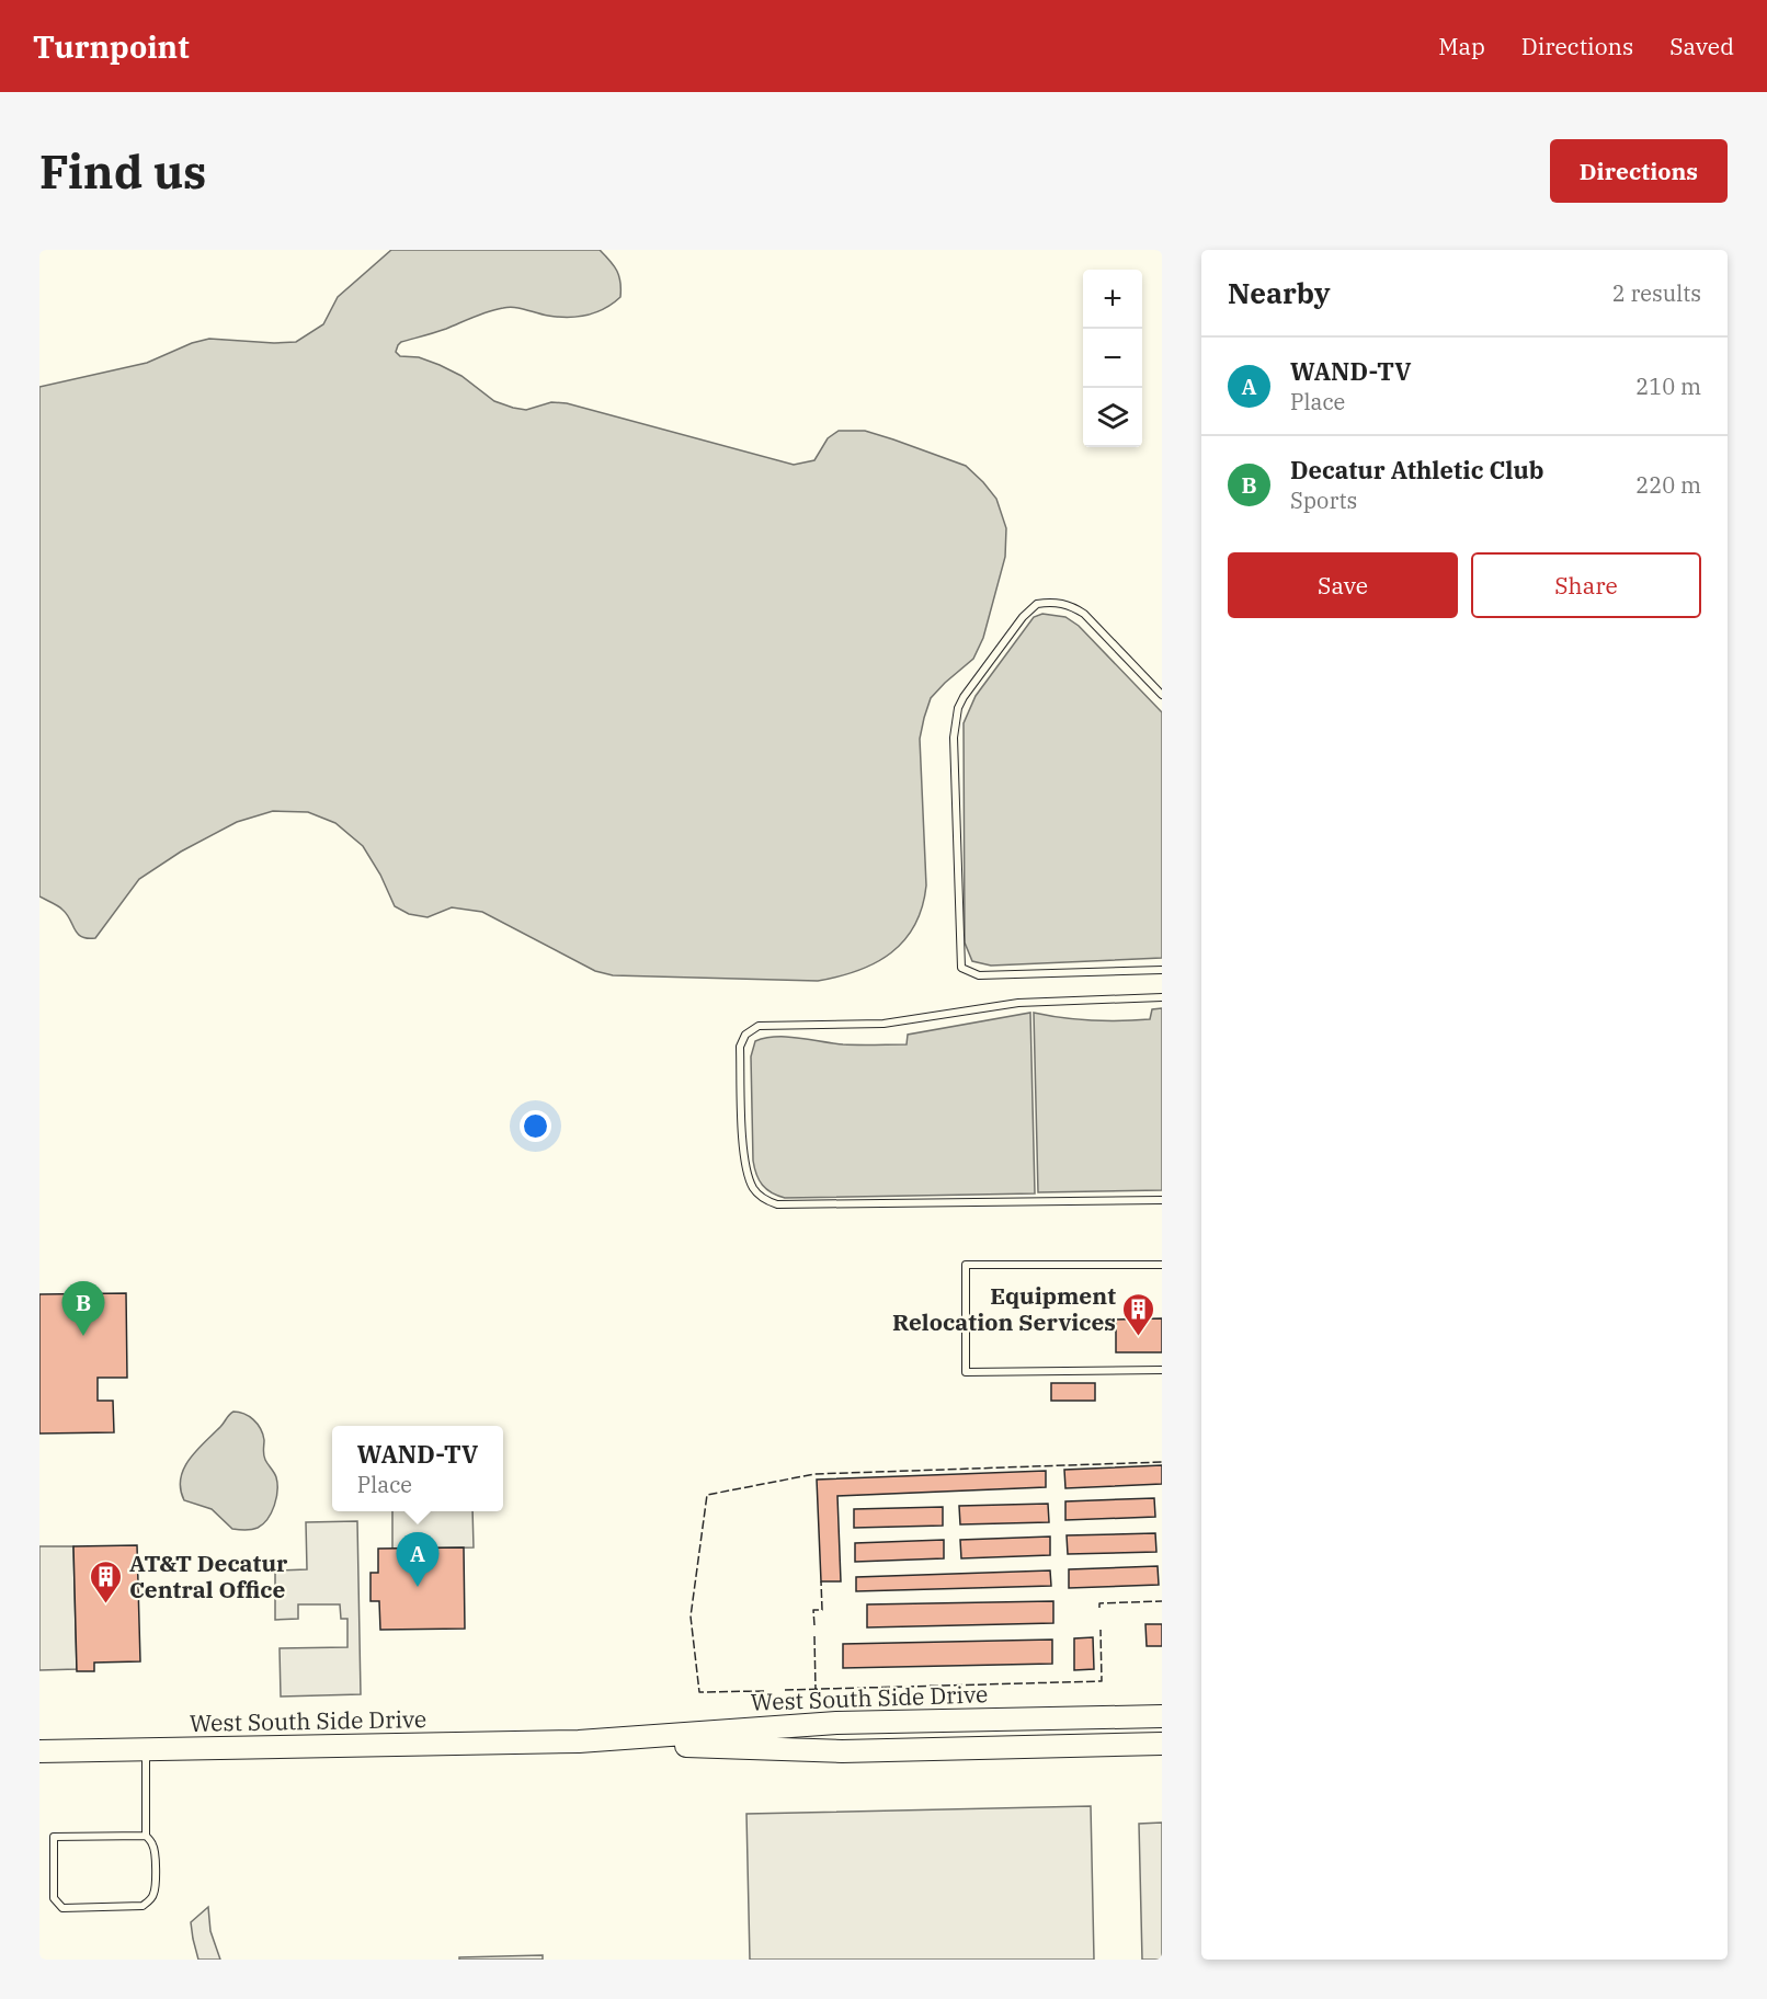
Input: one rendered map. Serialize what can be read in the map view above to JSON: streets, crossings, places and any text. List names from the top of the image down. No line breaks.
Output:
{"streets":{"main road":["West South Side Drive"]},"places":{"building":["Equipment Relocation Services","AT&T Decatur Central Office"]},"page":{"header":"Turnpoint","nav":["Map","Directions","Saved"],"buttons":["Directions",["Save","Share"]],"title":"Find us","heading":["Nearby","2 results"],"map_buttons":["+","−"],"list":[{"mark":"A","name":"WAND-TV","note":"Place","value":"210 m"},{"mark":"B","name":"Decatur Athletic Club","note":"Sports","value":"220 m"}],"pins":["B","A"],"popup":["WAND-TV","Place"]}}
